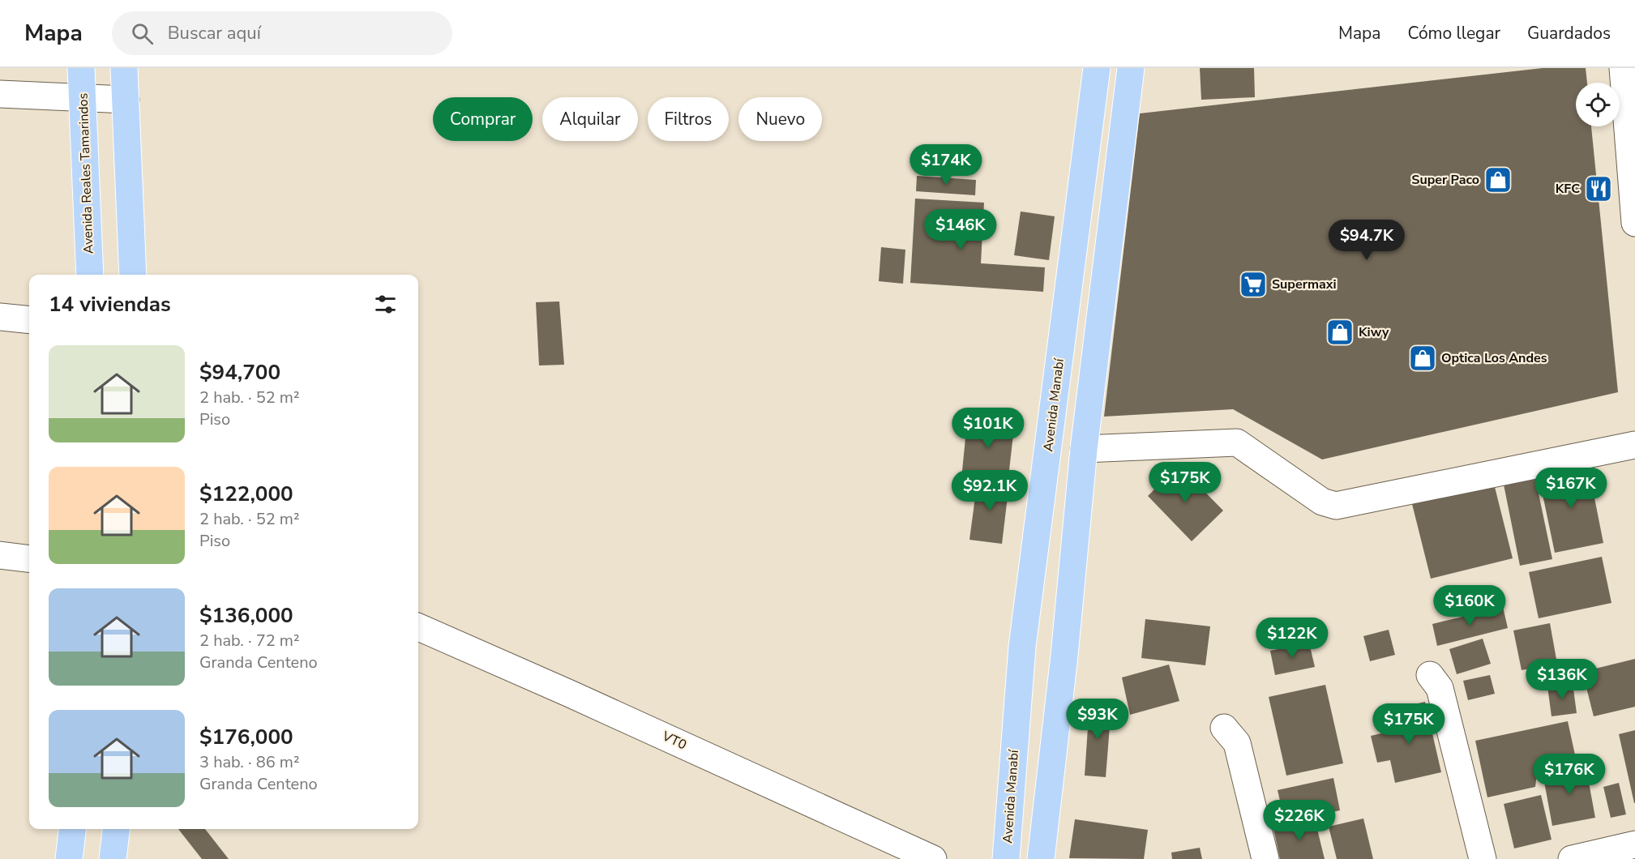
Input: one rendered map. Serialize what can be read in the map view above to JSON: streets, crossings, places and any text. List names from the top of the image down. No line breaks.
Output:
{"streets":{"main road":["Avenida Reales Tamarindos","Avenida Manabí"],"street":["VT0"]},"places":{"shop":["Super Paco","Kiwy","Optica Los Andes"],"restaurant":["KFC"],"supermarket":["Supermaxi"]},"page":{"header":"Mapa","search":"Buscar aquí","nav":["Mapa","Cómo llegar","Guardados"],"chip":["Comprar","Alquilar","Filtros","Nuevo"],"price":["$174K","$146K","$94.7K","$101K","$175K","$167K","$92.1K","$160K","$122K","$136K","$93K","$175K","$176K","$226K"],"heading":"14 viviendas","list":[{"name":"$94,700","note":"2 hab. · 52 m² · Piso"},{"name":"$122,000","note":"2 hab. · 52 m² · Piso"},{"name":"$136,000","note":"2 hab. · 72 m² · Granda Centeno"},{"name":"$176,000","note":"3 hab. · 86 m² · Granda Centeno"}]}}
